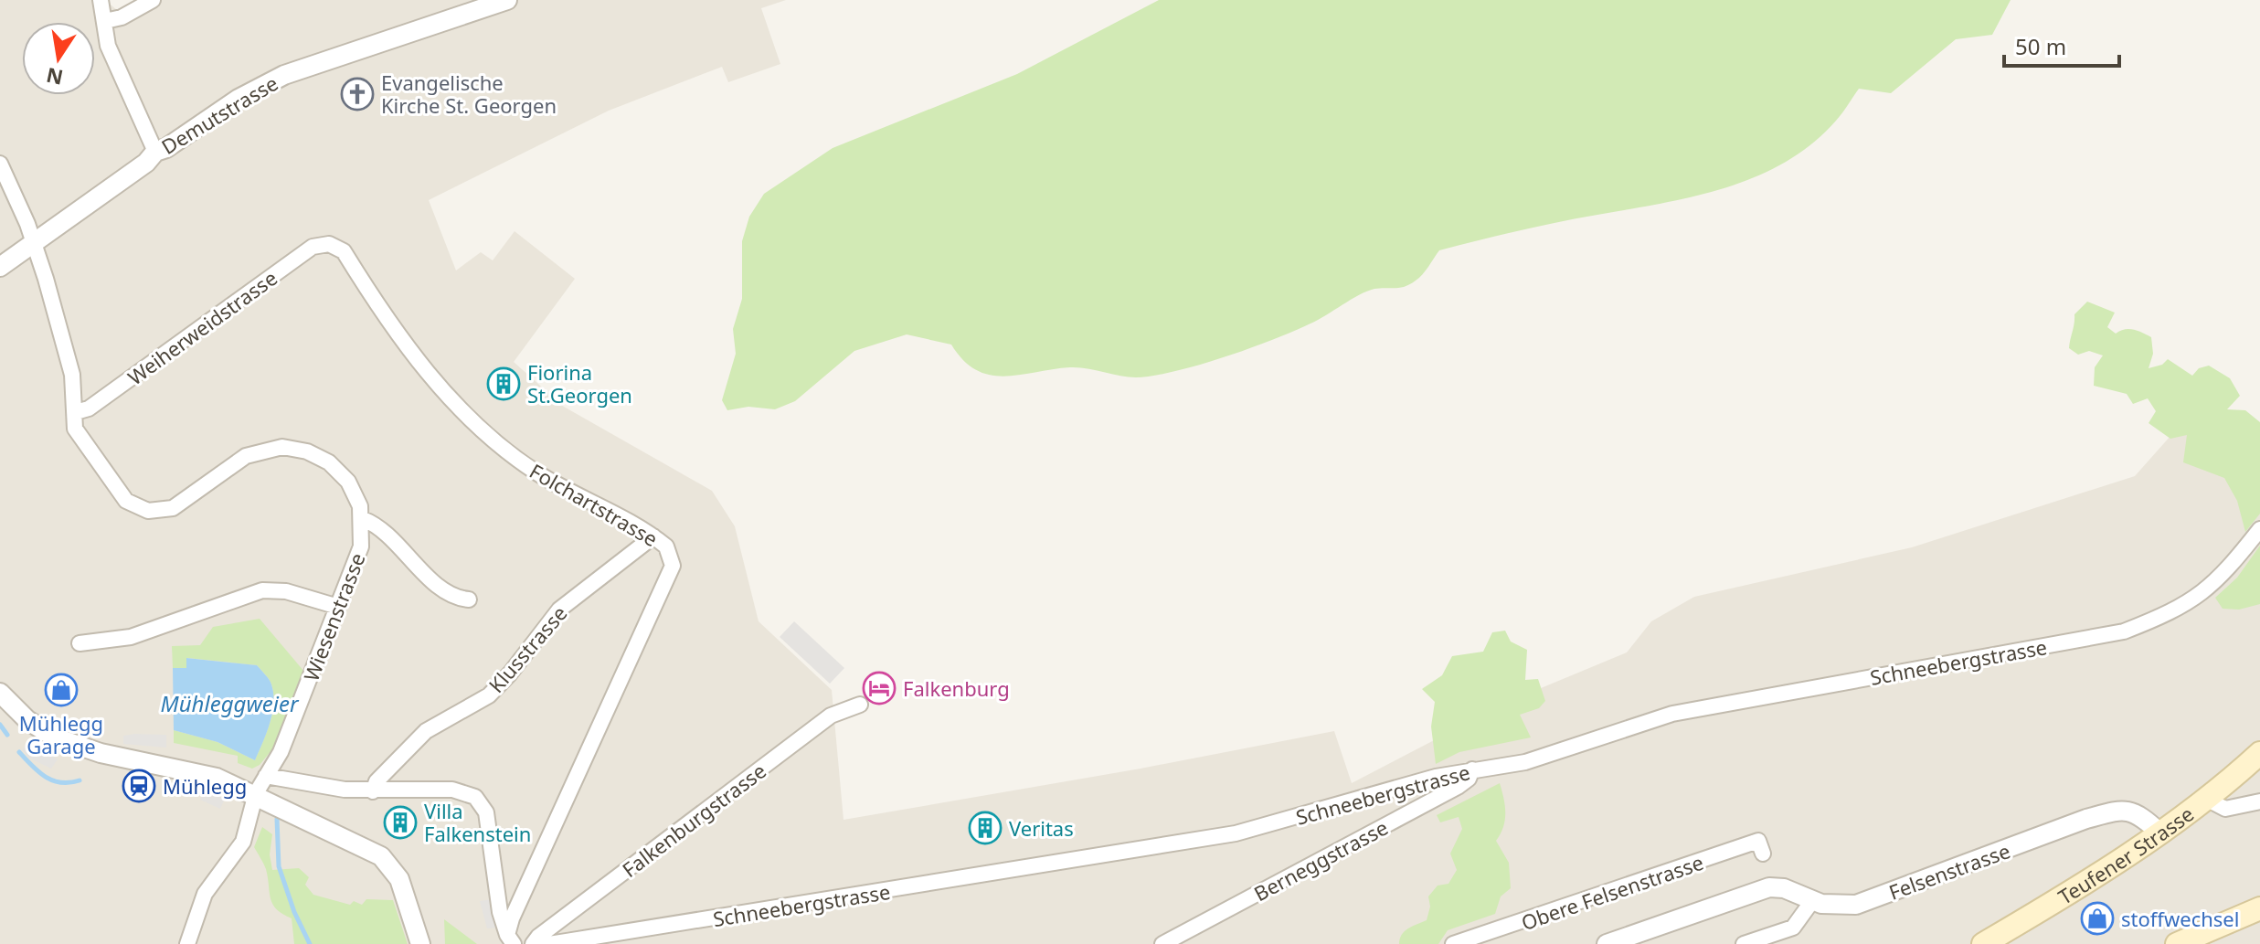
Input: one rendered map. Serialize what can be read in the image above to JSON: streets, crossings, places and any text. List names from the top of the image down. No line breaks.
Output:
{"streets":{"main road":["Teufener Strasse"],"street":["Demutstrasse","Weiherweidstrasse","Folchartstrasse","Wiesenstrasse","Klusstrasse","Schneebergstrasse","Falkenburgstrasse","Berneggstrasse","Felsenstrasse","Obere Felsenstrasse"]},"crossings":[["Demutstrasse","Wiesenstrasse"],["Weiherweidstrasse","Folchartstrasse"],["Weiherweidstrasse","Wiesenstrasse"],["Folchartstrasse","Klusstrasse"],["Schneebergstrasse","Berneggstrasse"],["Teufener Strasse","Felsenstrasse"]],"water":["Mühleggweier"],"places":{"church":["Evangelische Kirche St. Georgen"],"building":["Fiorina St.Georgen","Villa Falkenstein","Veritas"],"hotel":["Falkenburg"],"shop":["Mühlegg Garage","stoffwechsel"],"station":["Mühlegg"]},"scale_bar":"50 m","north":"bottom"}
